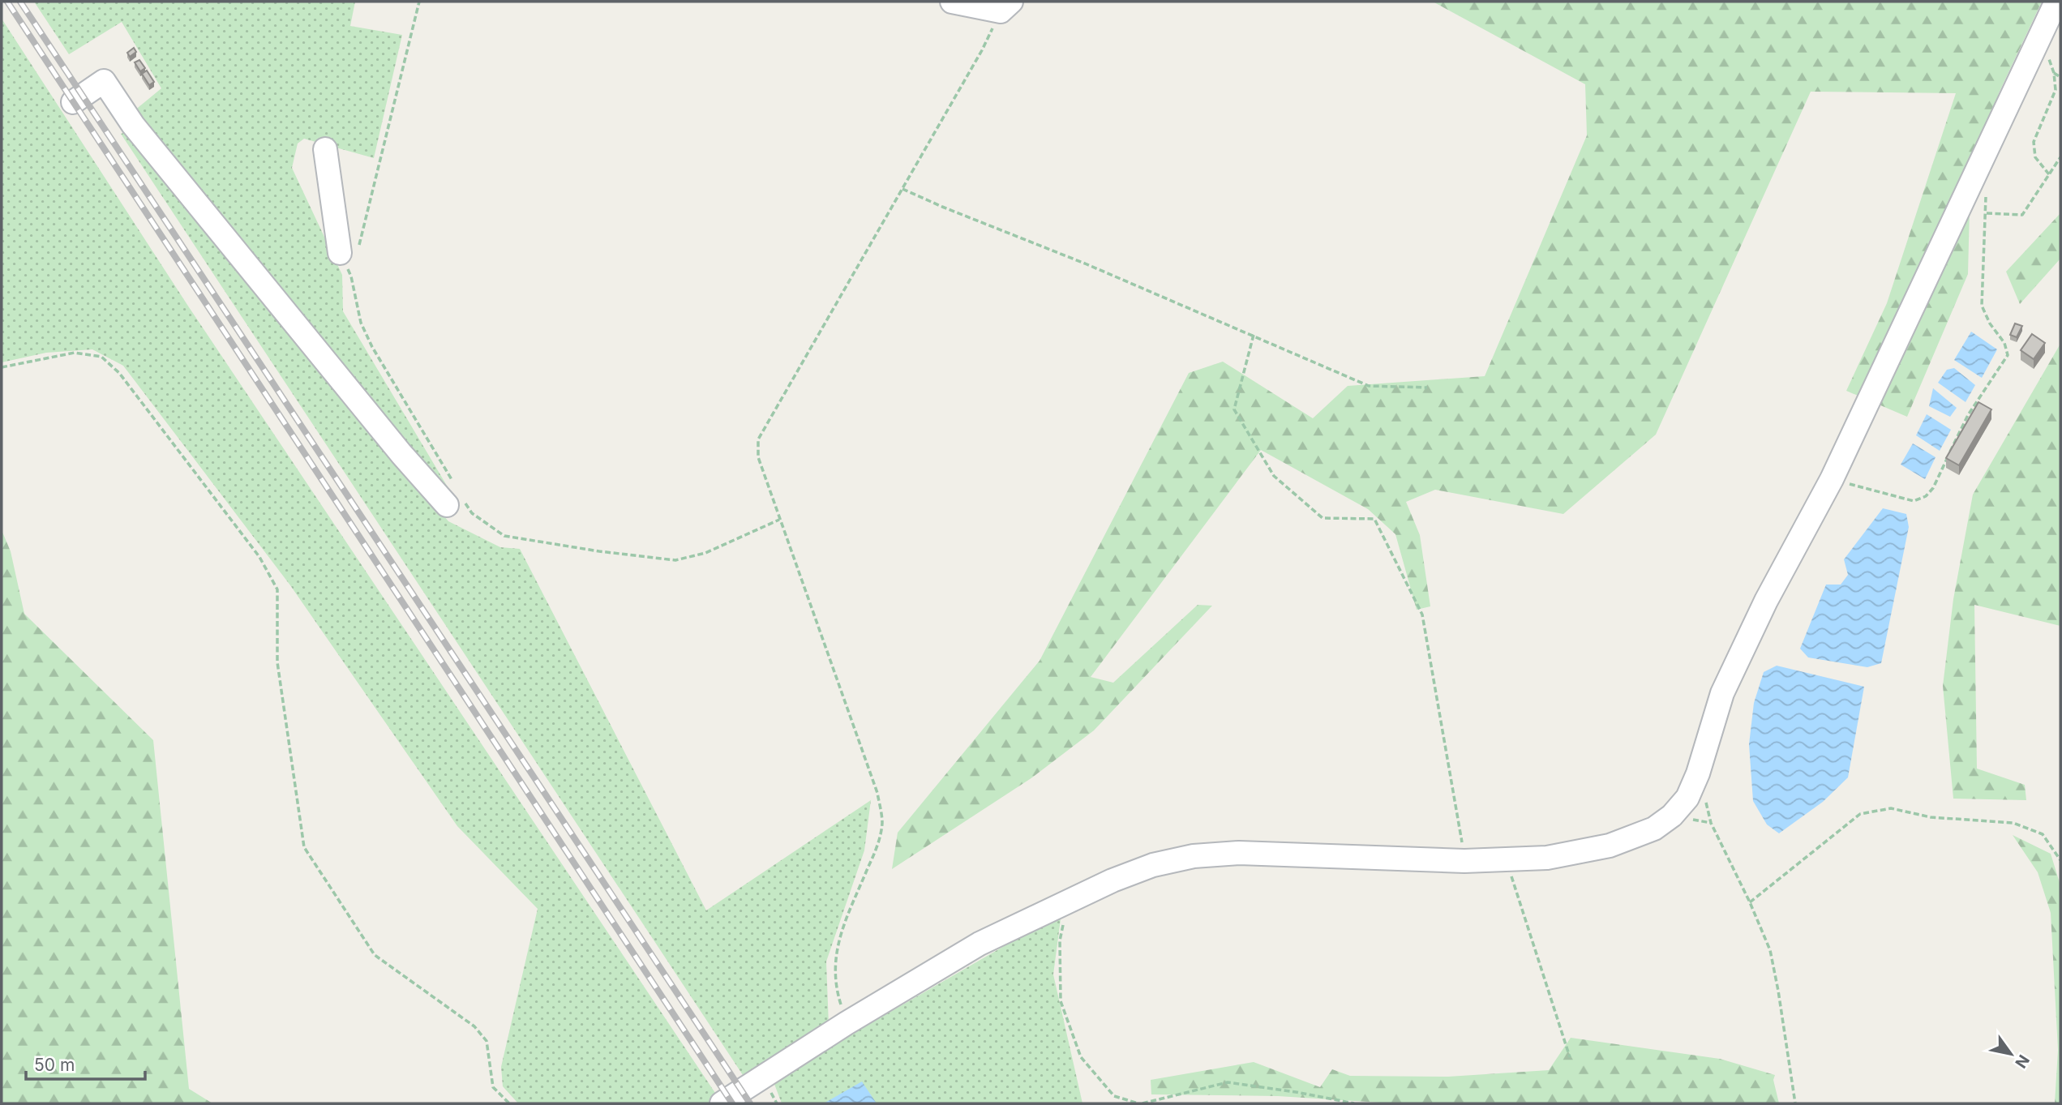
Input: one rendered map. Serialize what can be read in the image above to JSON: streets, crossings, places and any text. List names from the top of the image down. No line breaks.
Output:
{"scale_bar":"50 m","north":"bottom right"}
